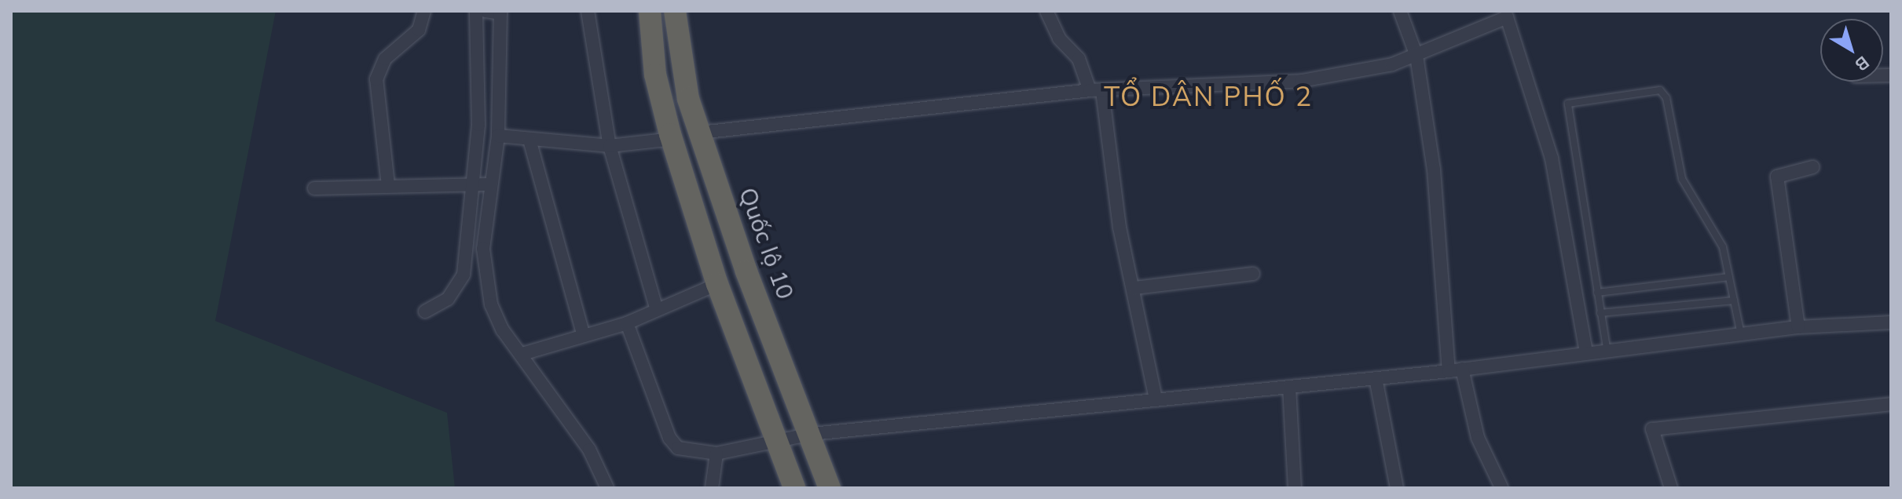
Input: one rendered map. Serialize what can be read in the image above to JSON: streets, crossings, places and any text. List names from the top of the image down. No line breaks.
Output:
{"streets":{"highway":["Quốc lộ 10"]},"districts":["TỔ DÂN PHỐ 2"],"north":"bottom right"}
